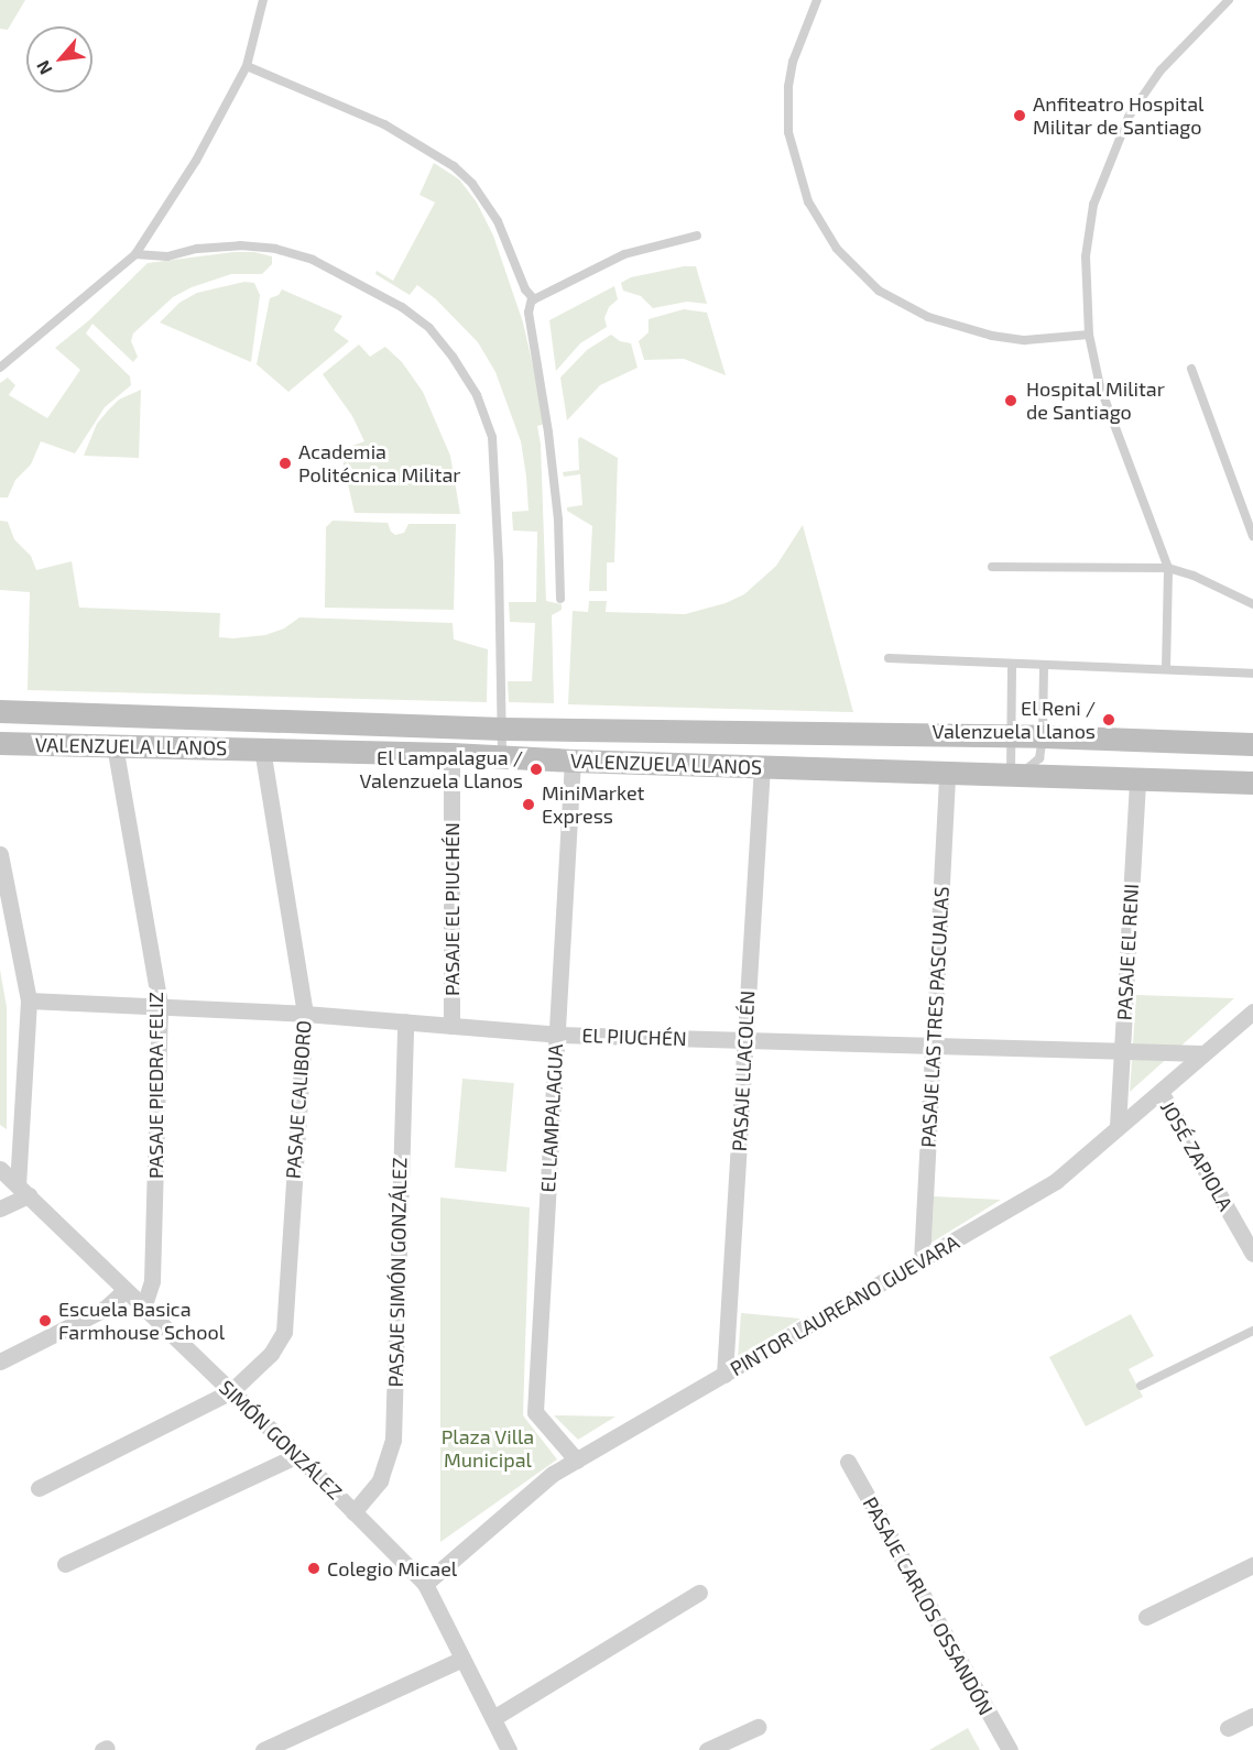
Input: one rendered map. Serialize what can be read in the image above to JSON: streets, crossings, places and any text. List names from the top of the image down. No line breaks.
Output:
{"streets":{"main road":["VALENZUELA LLANOS"],"street":["PASAJE EL PIUCHÉN","PASAJE EL RENI","PASAJE LAS TRES PASCUALAS","EL PIUCHÉN","PASAJE LLACOLÉN","PASAJE PIEDRA FELIZ","PASAJE CALIBORO","EL LAMPALAGUA","JOSÉ ZAPIOLA","PASAJE SIMÓN GONZÁLEZ","PINTOR LAUREANO GUEVARA","SIMÓN GONZÁLEZ","PASAJE CARLOS OSSANDÓN"]},"crossings":[["VALENZUELA LLANOS","PASAJE EL PIUCHÉN"],["VALENZUELA LLANOS","PASAJE EL RENI"],["VALENZUELA LLANOS","PASAJE LAS TRES PASCUALAS"],["VALENZUELA LLANOS","PASAJE LLACOLÉN"],["VALENZUELA LLANOS","PASAJE PIEDRA FELIZ"],["VALENZUELA LLANOS","PASAJE CALIBORO"],["VALENZUELA LLANOS","EL LAMPALAGUA"],["PASAJE EL PIUCHÉN","EL PIUCHÉN"],["PASAJE EL RENI","EL PIUCHÉN"],["PASAJE EL RENI","PINTOR LAUREANO GUEVARA"],["PASAJE LAS TRES PASCUALAS","EL PIUCHÉN"],["PASAJE LAS TRES PASCUALAS","PINTOR LAUREANO GUEVARA"],["EL PIUCHÉN","PASAJE LLACOLÉN"],["EL PIUCHÉN","PASAJE PIEDRA FELIZ"],["EL PIUCHÉN","PASAJE CALIBORO"],["EL PIUCHÉN","EL LAMPALAGUA"],["EL PIUCHÉN","PASAJE SIMÓN GONZÁLEZ"],["EL PIUCHÉN","PINTOR LAUREANO GUEVARA"],["PASAJE LLACOLÉN","PINTOR LAUREANO GUEVARA"],["PASAJE PIEDRA FELIZ","SIMÓN GONZÁLEZ"],["PASAJE CALIBORO","SIMÓN GONZÁLEZ"],["EL LAMPALAGUA","PINTOR LAUREANO GUEVARA"],["JOSÉ ZAPIOLA","PINTOR LAUREANO GUEVARA"],["PASAJE SIMÓN GONZÁLEZ","SIMÓN GONZÁLEZ"],["PINTOR LAUREANO GUEVARA","SIMÓN GONZÁLEZ"]],"parks":["Plaza Villa Municipal"],"places":["Anfiteatro Hospital Militar de Santiago","Hospital Militar de Santiago","Academia Politécnica Militar","El Reni / Valenzuela Llanos","El Lampalagua / Valenzuela Llanos","MiniMarket Express","Escuela Basica Farmhouse School","Colegio Micael"],"north":"bottom left"}
